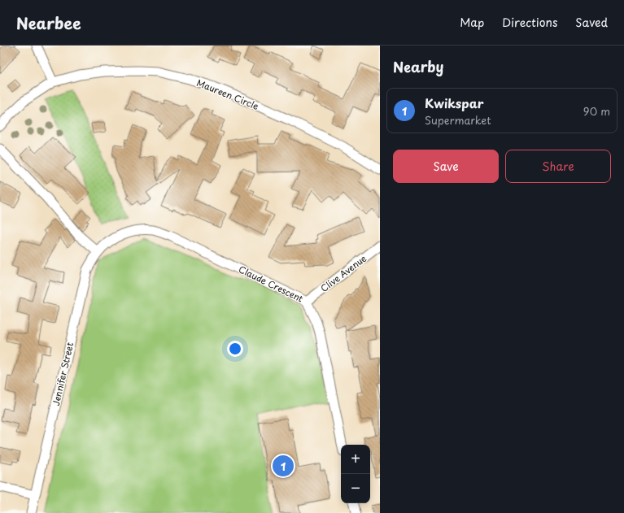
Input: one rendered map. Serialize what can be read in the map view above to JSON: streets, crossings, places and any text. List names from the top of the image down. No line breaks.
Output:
{"streets":{"street":["Maureen Circle","Clive Avenue","Claude Crescent","Jennifer Street"]},"crossings":[["Clive Avenue","Claude Crescent"],["Claude Crescent","Jennifer Street"]],"page":{"header":"Nearbee","nav":["Map","Directions","Saved"],"heading":"Nearby","list":[{"mark":"1","name":"Kwikspar","note":"Supermarket","value":"90 m"}],"buttons":["Save","Share"],"map_buttons":["+","−"],"pins":"1"}}
